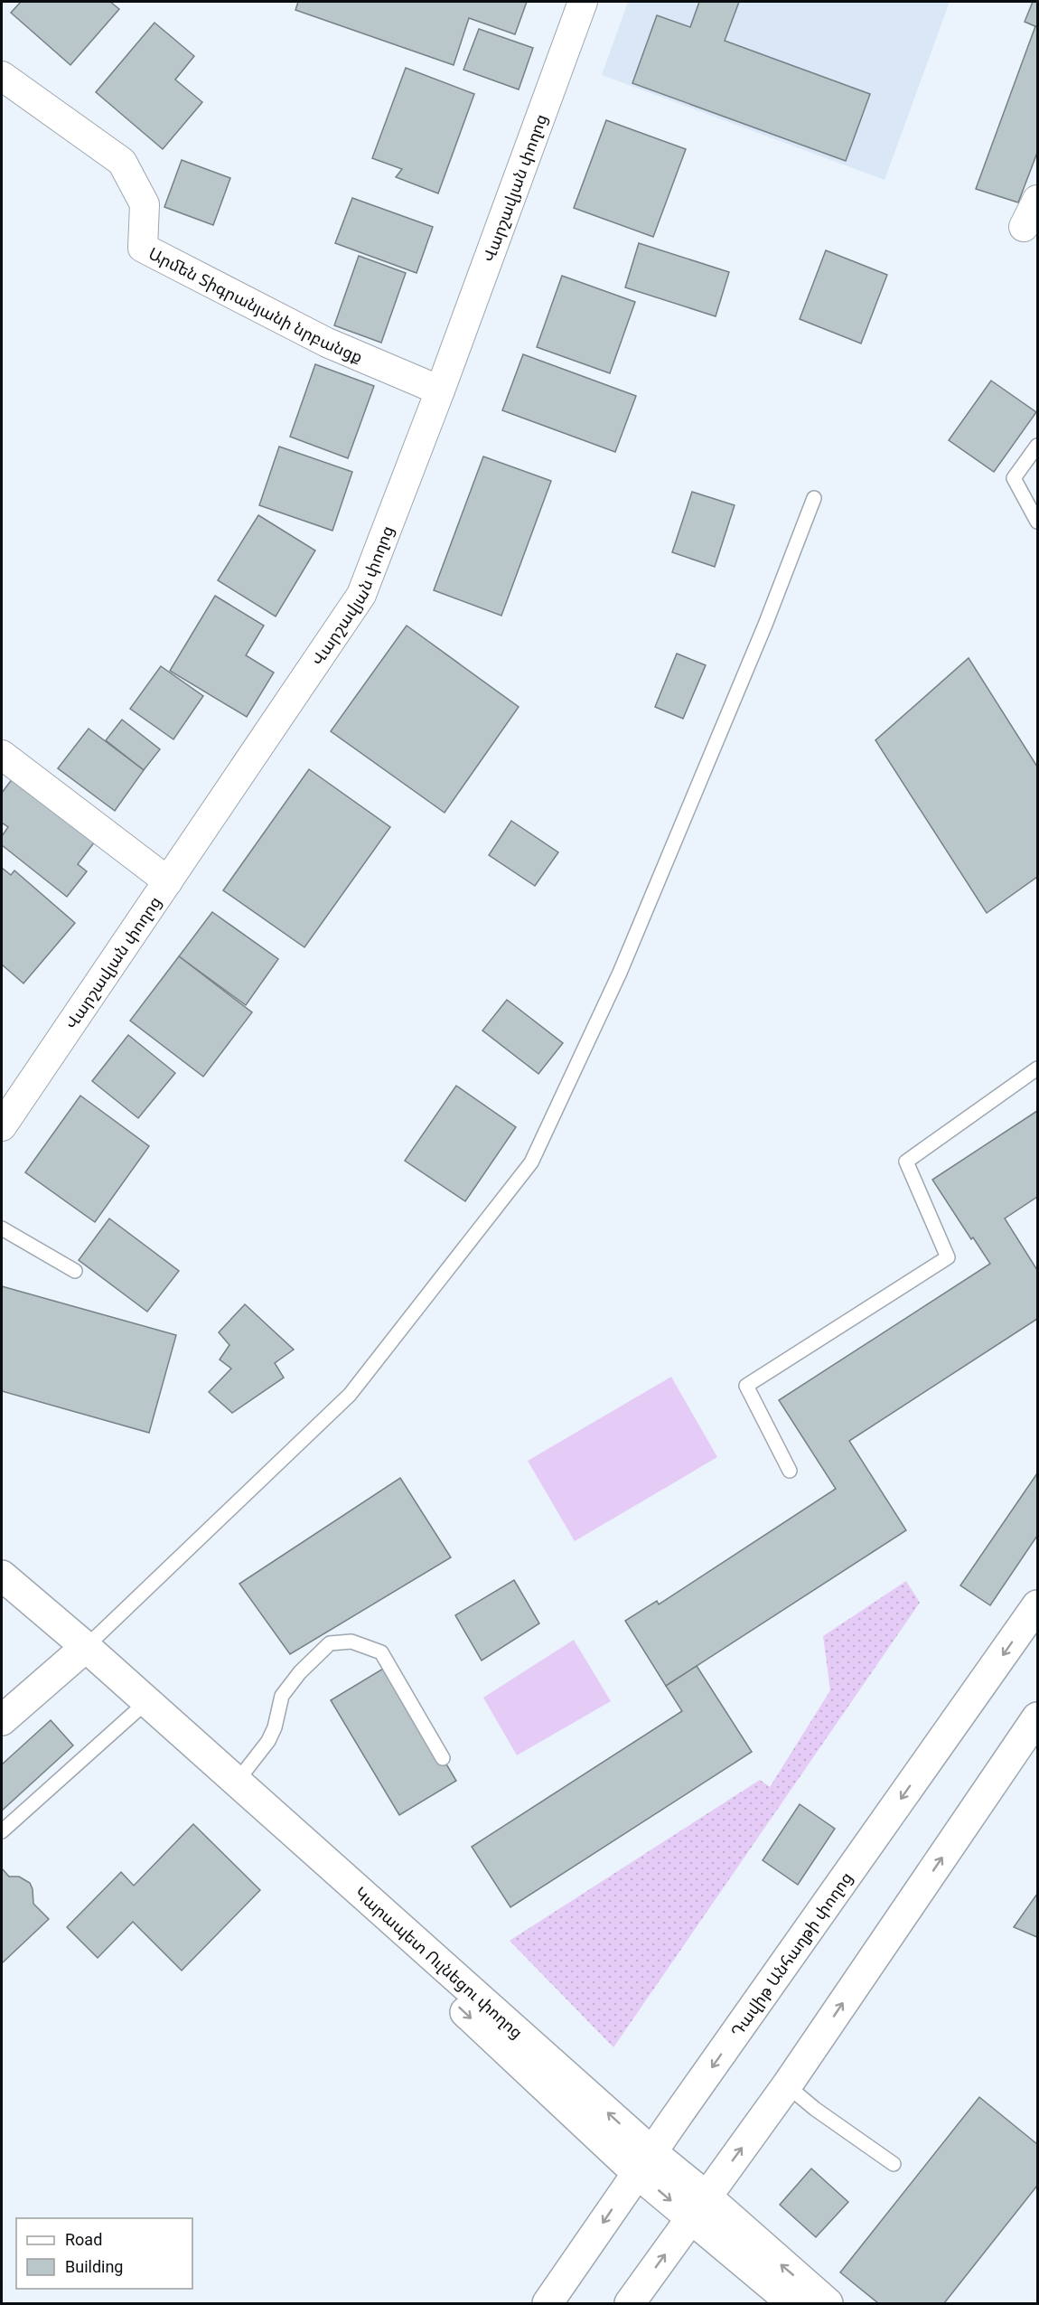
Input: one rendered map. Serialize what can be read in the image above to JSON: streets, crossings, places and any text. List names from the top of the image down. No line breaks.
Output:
{"streets":{"street":["Վարշավյան փողոց","Արմեն Տիգրանյանի նրբանցք","Դավիթ Անհաղթի փողոց","Կարապետ Ուլնեցու փողոց"]},"crossings":[["Վարշավյան փողոց","Արմեն Տիգրանյանի նրբանցք"],["Դավիթ Անհաղթի փողոց","Կարապետ Ուլնեցու փողոց"]],"legend":["Road","Building"]}
